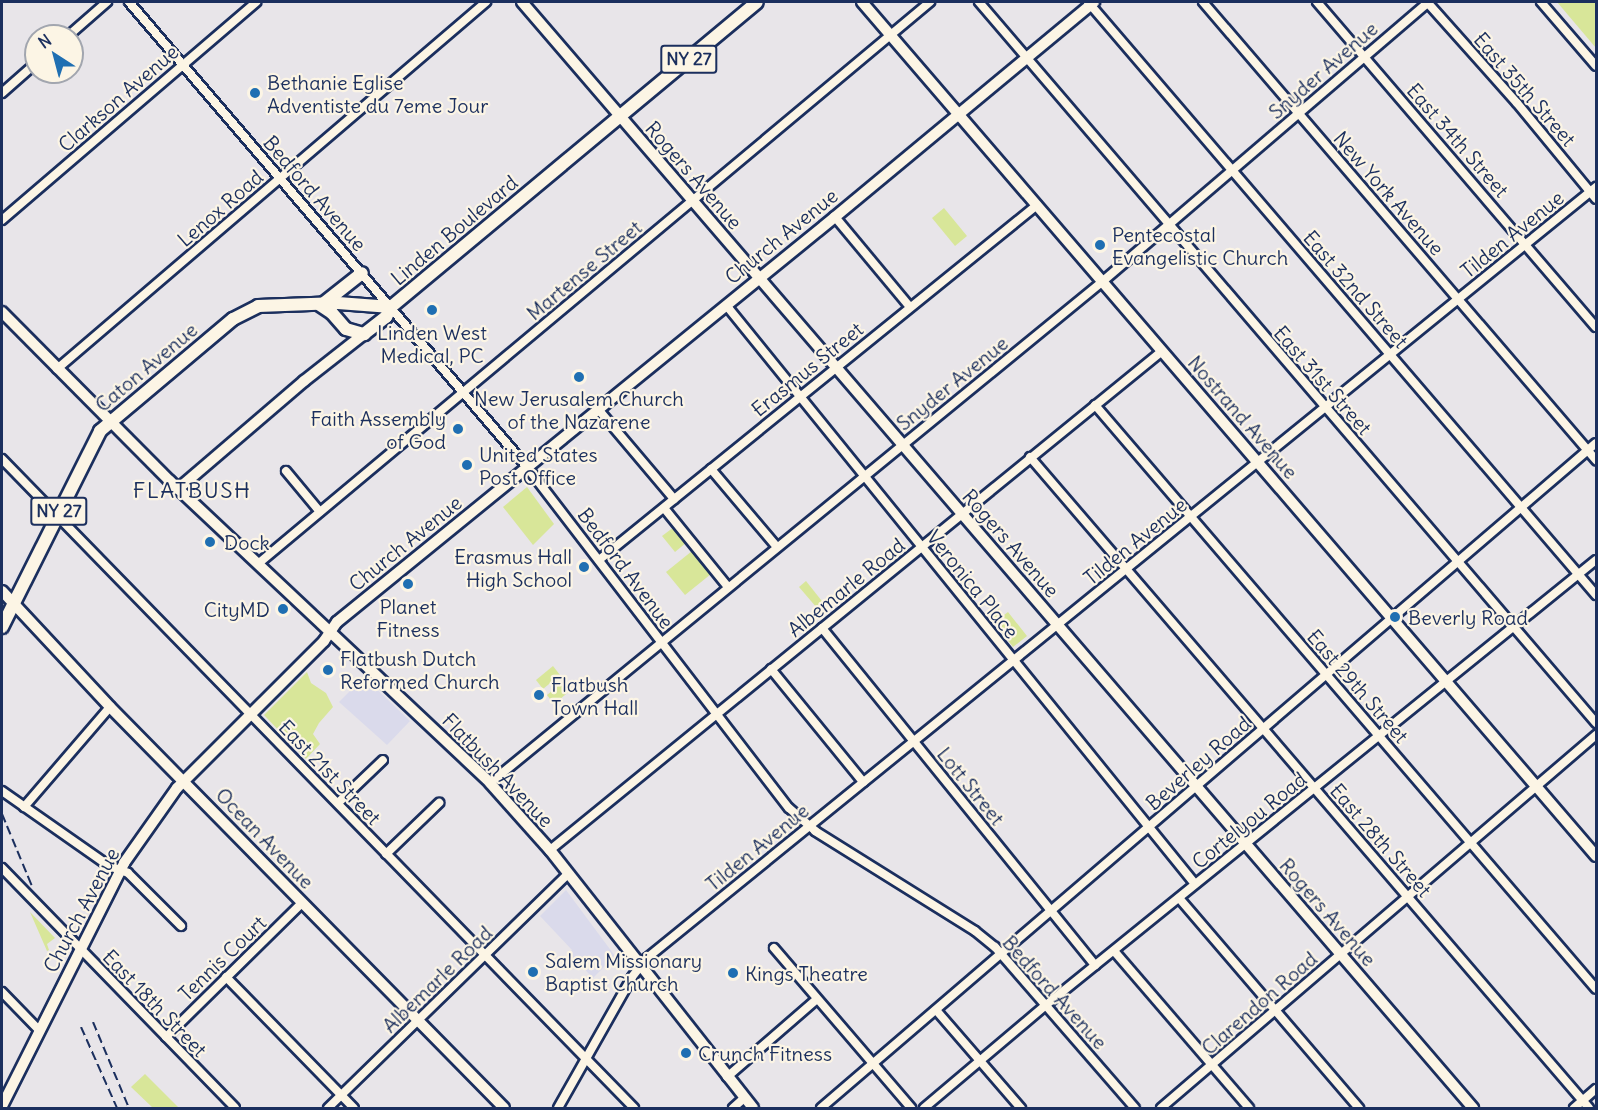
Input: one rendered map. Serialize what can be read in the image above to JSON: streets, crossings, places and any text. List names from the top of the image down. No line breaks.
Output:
{"streets":{"highway":["NY 27","Linden Boulevard","Caton Avenue"],"main road":["Rogers Avenue","Church Avenue","Nostrand Avenue","Flatbush Avenue","Ocean Avenue"],"street":["Snyder Avenue","East 35th Street","Clarkson Avenue","East 34th Street","Bedford Avenue","New York Avenue","Lenox Road","Tilden Avenue","Martense Street","East 32nd Street","Erasmus Street","East 31st Street","Veronica Place","Albemarle Road","East 29th Street","Beverley Road","East 21st Street","Lott Street","Cortelyou Road","East 28th Street","Tennis Court","East 18th Street","Clarendon Road"]},"crossings":[["Snyder Avenue","East 35th Street"],["Snyder Avenue","East 34th Street"],["Snyder Avenue","Rogers Avenue"],["Snyder Avenue","Bedford Avenue"],["Snyder Avenue","New York Avenue"],["Snyder Avenue","East 32nd Street"],["Snyder Avenue","East 31st Street"],["Snyder Avenue","Nostrand Avenue"],["Snyder Avenue","Veronica Place"],["Snyder Avenue","Flatbush Avenue"],["East 35th Street","Tilden Avenue"],["Clarkson Avenue","Bedford Avenue"],["East 34th Street","Tilden Avenue"],["Rogers Avenue","Linden Boulevard"],["Rogers Avenue","Tilden Avenue"],["Rogers Avenue","Church Avenue"],["Rogers Avenue","Martense Street"],["Rogers Avenue","Erasmus Street"],["Rogers Avenue","Albemarle Road"],["Rogers Avenue","Beverley Road"],["Rogers Avenue","Cortelyou Road"],["Rogers Avenue","Clarendon Road"],["Bedford Avenue","Lenox Road"],["Bedford Avenue","Linden Boulevard"],["Bedford Avenue","Tilden Avenue"],["Bedford Avenue","Church Avenue"],["Bedford Avenue","Martense Street"],["Bedford Avenue","Caton Avenue"],["Bedford Avenue","Erasmus Street"],["Bedford Avenue","Albemarle Road"],["Bedford Avenue","Beverley Road"],["Bedford Avenue","Cortelyou Road"],["New York Avenue","Tilden Avenue"],["New York Avenue","Beverley Road"],["Lenox Road","Flatbush Avenue"],["Linden Boulevard","Caton Avenue"],["Linden Boulevard","Flatbush Avenue"],["Tilden Avenue","East 32nd Street"],["Tilden Avenue","East 31st Street"],["Tilden Avenue","Nostrand Avenue"],["Tilden Avenue","Veronica Place"],["Tilden Avenue","East 29th Street"],["Tilden Avenue","Flatbush Avenue"],["Tilden Avenue","East 21st Street"],["Tilden Avenue","Lott Street"],["Tilden Avenue","East 28th Street"],["Church Avenue","East 32nd Street"],["Church Avenue","East 31st Street"],["Church Avenue","Nostrand Avenue"],["Church Avenue","Veronica Place"],["Church Avenue","Flatbush Avenue"],["Church Avenue","East 21st Street"],["Church Avenue","Ocean Avenue"],["Church Avenue","East 18th Street"],["Martense Street","Nostrand Avenue"],["Martense Street","Flatbush Avenue"],["East 32nd Street","Beverley Road"],["East 32nd Street","Cortelyou Road"],["Caton Avenue","Flatbush Avenue"],["Caton Avenue","East 21st Street"],["Caton Avenue","Ocean Avenue"],["Erasmus Street","Nostrand Avenue"],["Erasmus Street","Veronica Place"],["East 31st Street","Beverley Road"],["East 31st Street","Cortelyou Road"],["Nostrand Avenue","Albemarle Road"],["Nostrand Avenue","Beverley Road"],["Nostrand Avenue","Cortelyou Road"],["Nostrand Avenue","Clarendon Road"],["Veronica Place","Albemarle Road"],["Veronica Place","Beverley Road"],["Veronica Place","Cortelyou Road"],["Albemarle Road","East 29th Street"],["Albemarle Road","Flatbush Avenue"],["Albemarle Road","East 21st Street"],["Albemarle Road","Lott Street"],["Albemarle Road","Ocean Avenue"],["Albemarle Road","East 28th Street"],["East 29th Street","Beverley Road"],["East 29th Street","Cortelyou Road"],["East 29th Street","Clarendon Road"],["Beverley Road","Lott Street"],["Beverley Road","East 28th Street"],["Lott Street","Cortelyou Road"],["Cortelyou Road","East 28th Street"],["Ocean Avenue","Tennis Court"],["East 28th Street","Clarendon Road"],["Tennis Court","East 18th Street"]],"districts":["FLATBUSH"],"places":["Bethanie Eglise Adventiste du 7eme Jour","Pentecostal Evangelistic Church","Linden West Medical, PC","New Jerusalem Church of the Nazarene","Faith Assembly of God","United States Post Office","Dock","Erasmus Hall High School","Planet Fitness","CityMD","Beverly Road","Flatbush Dutch Reformed Church","Flatbush Town Hall","Salem Missionary Baptist Church","Kings Theatre","Crunch Fitness"],"north":"top left"}
